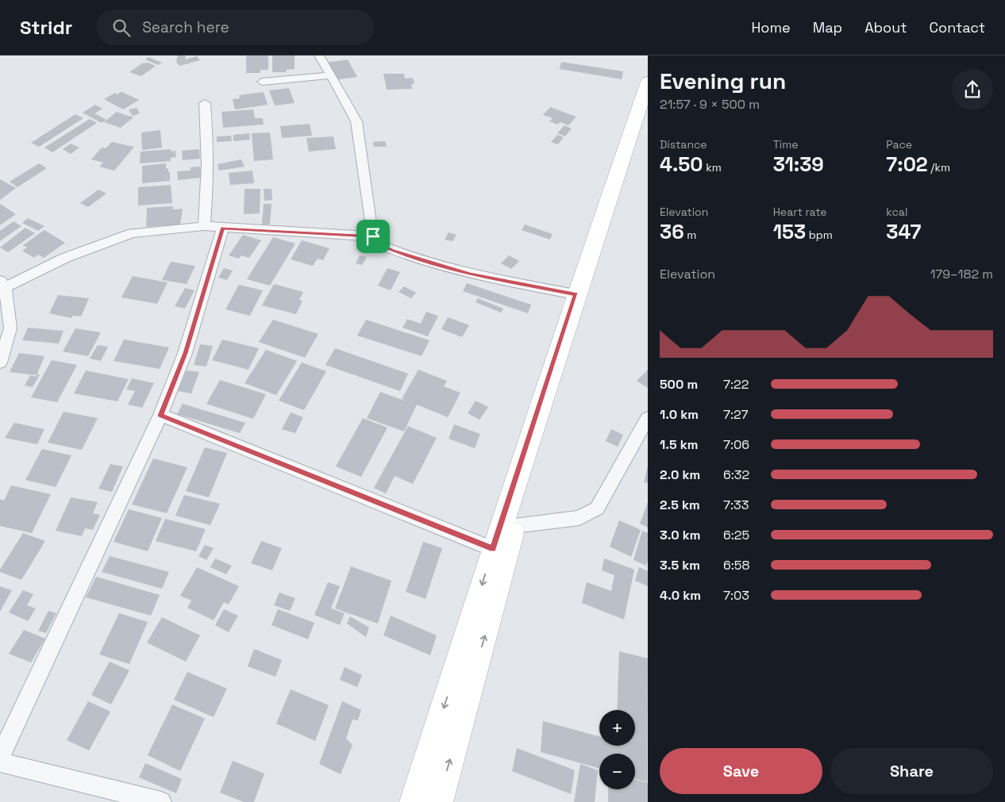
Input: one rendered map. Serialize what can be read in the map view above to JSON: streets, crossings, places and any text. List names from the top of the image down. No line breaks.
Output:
{"page":{"header":"Stridr","search":"Search here","nav":["Home","Map","About","Contact"],"heading":["Evening run","21:57 · 9 × 500 m"],"stats":[["Distance","4.50 km"],["Time","31:39"],["Pace","7:02 /km"],["Elevation","36 m"],["Heart rate","153 bpm"],["kcal","347"]],"chart":["Elevation","179–182 m"],"list":[{"name":"500 m","note":"7:22"},{"name":"1.0 km","note":"7:27"},{"name":"1.5 km","note":"7:06"},{"name":"2.0 km","note":"6:32"},{"name":"2.5 km","note":"7:33"},{"name":"3.0 km","note":"6:25"},{"name":"3.5 km","note":"6:58"},{"name":"4.0 km","note":"7:03"}],"map_buttons":["+","−"],"buttons":["Save","Share"]}}
